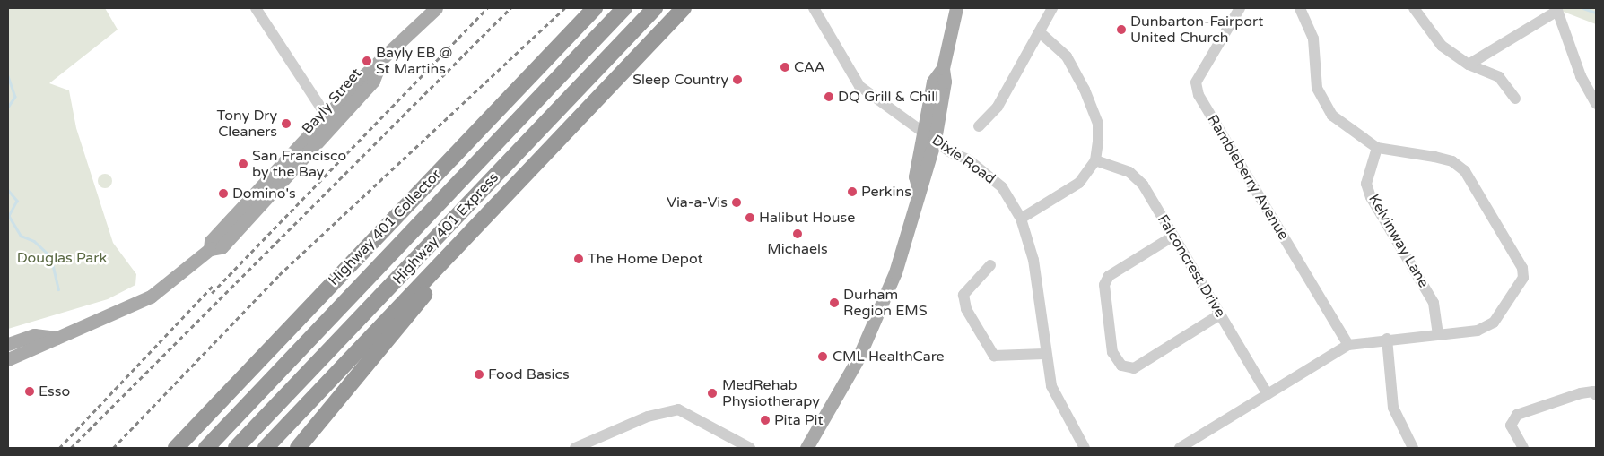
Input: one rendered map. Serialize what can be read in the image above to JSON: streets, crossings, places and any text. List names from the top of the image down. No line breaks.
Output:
{"streets":{"highway":["Highway 401 Collector","Highway 401 Express"],"main road":["Bayly Street"],"street":["Dixie Road","Rambleberry Avenue","Kelvinway Lane","Falconcrest Drive"]},"parks":["Douglas Park"],"places":["Dunbarton-Fairport United Church","Bayly EB @ St Martins","CAA","Sleep Country","DQ Grill & Chill","Tony Dry Cleaners","San Francisco by the Bay","Perkins","Domino's","Via-a-Vis","Halibut House","Michaels","The Home Depot","Durham Region EMS","CML HealthCare","Food Basics","Esso","MedRehab Physiotherapy","Pita Pit"]}
